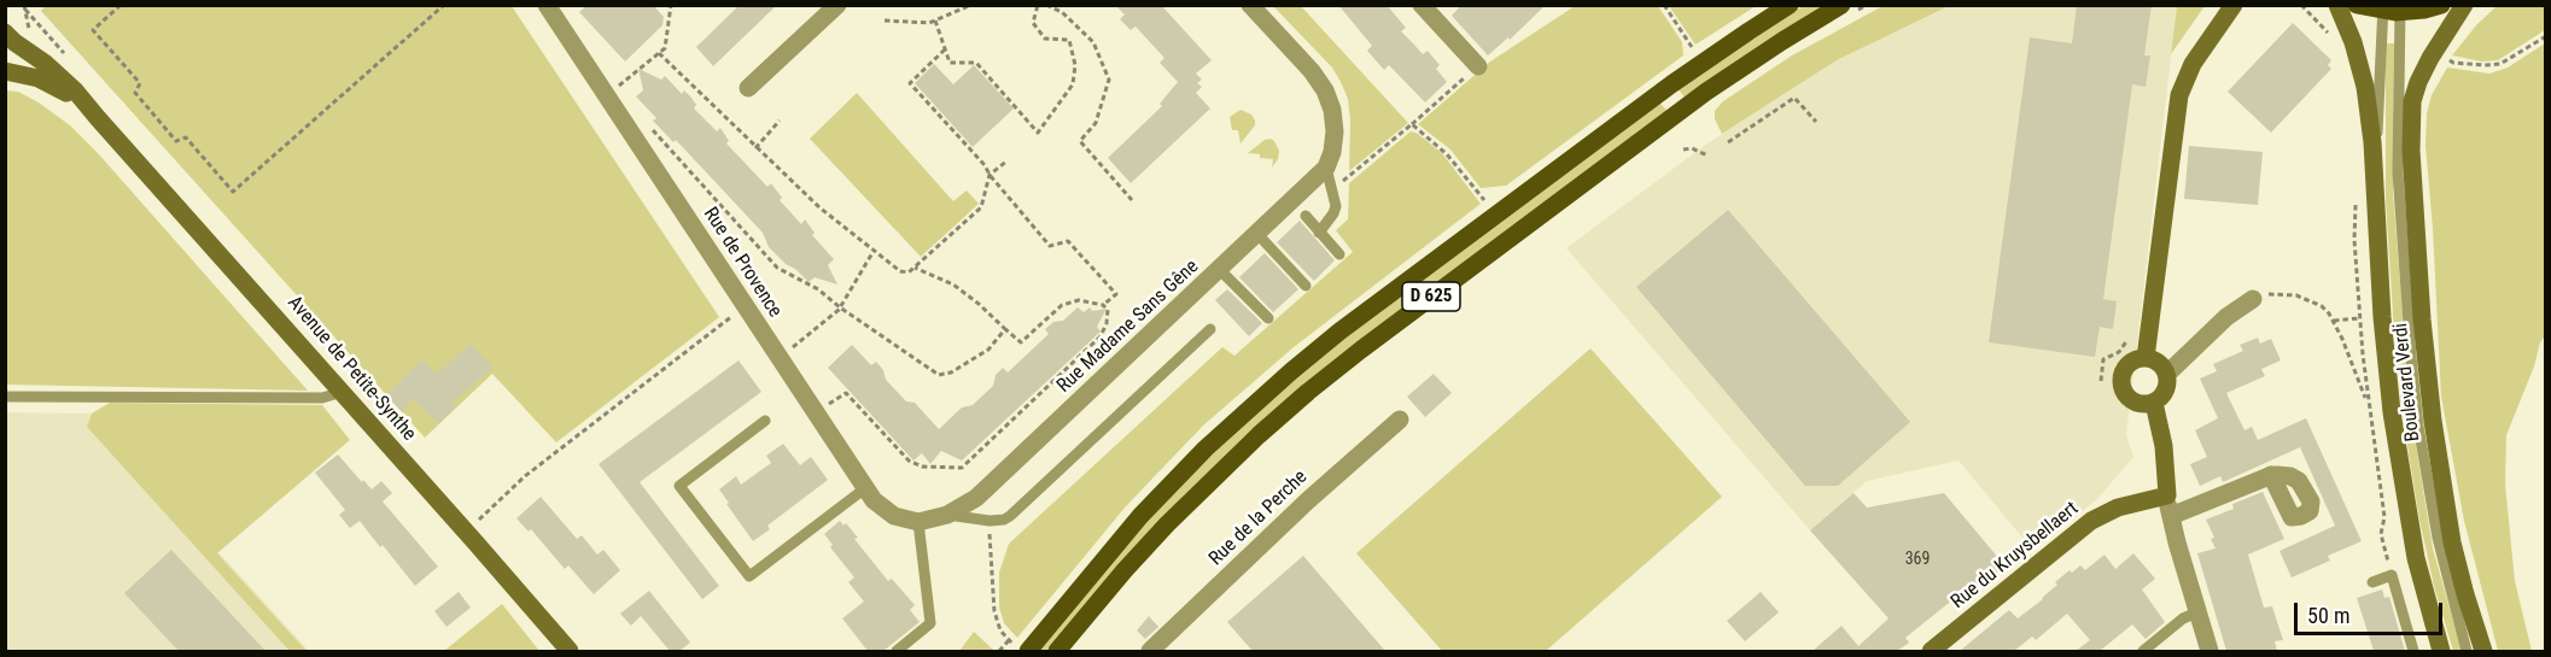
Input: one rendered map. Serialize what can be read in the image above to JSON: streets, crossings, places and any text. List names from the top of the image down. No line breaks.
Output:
{"streets":{"main road":["D 625"],"street":["Rue de Provence","Rue Madame Sans Gêne","Avenue de Petite-Synthe","Boulevard Verdi","Rue de la Perche","Rue du Kruysbellaert"]},"crossings":[["Rue de Provence","Rue Madame Sans Gêne"]],"house_numbers":["369"],"scale_bar":"50 m"}
